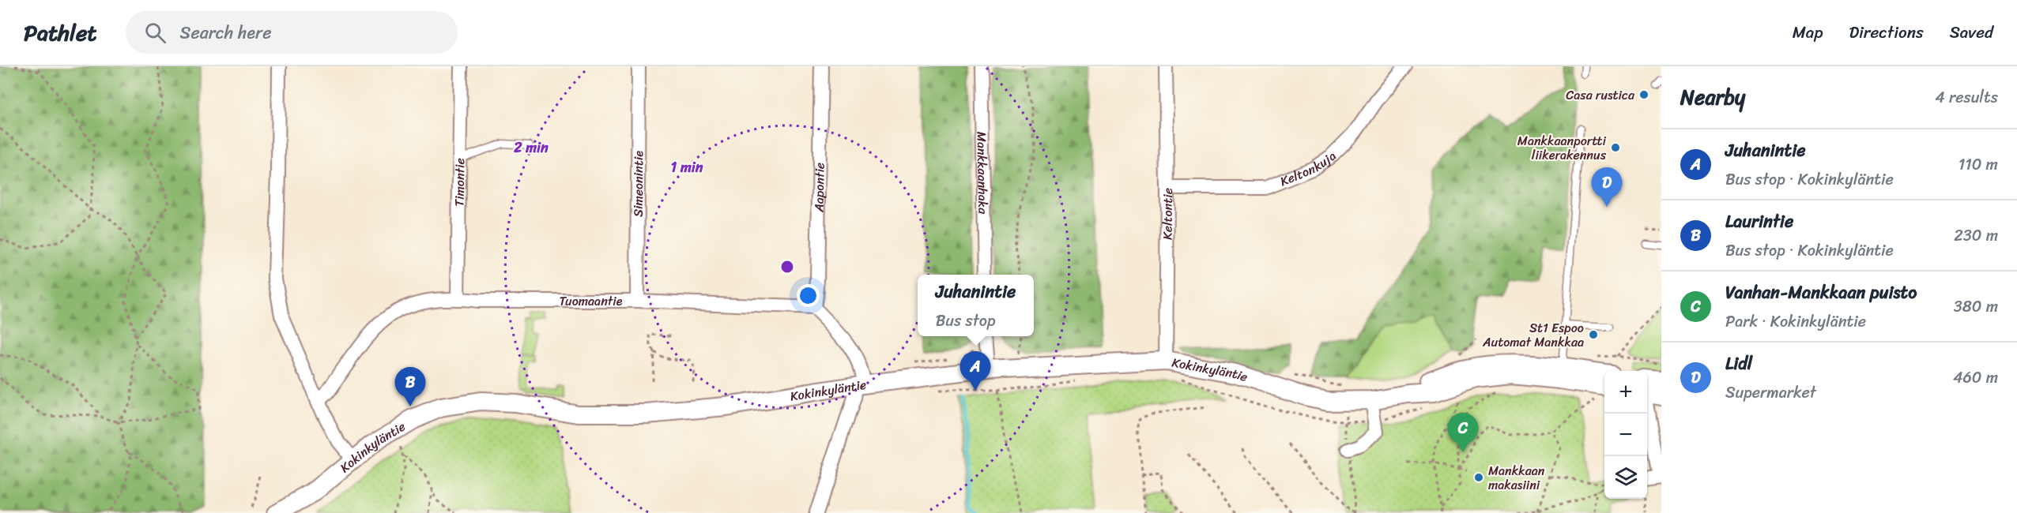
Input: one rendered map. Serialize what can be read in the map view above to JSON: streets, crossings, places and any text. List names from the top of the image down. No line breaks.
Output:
{"streets":{"main road":["Kokinkyläntie"],"street":["Keltonkuja","Mankkaanhaka","Timontie","Simeonintie","Aapontie","Keltontie","Tuomaantie"]},"crossings":[["Keltonkuja","Keltontie"],["Timontie","Tuomaantie"],["Simeonintie","Tuomaantie"],["Aapontie","Tuomaantie"],["Keltontie","Kokinkyläntie"]],"places":["Casa rustica","Mankkaanportti liikerakennus","St1 Espoo Automat Mankkaa","Mankkaan makasiini"],"page":{"header":"Pathlet","search":"Search here","nav":["Map","Directions","Saved"],"heading":["Nearby","4 results"],"list":[{"mark":"A","name":"Juhanintie","note":"Bus stop · Kokinkyläntie","value":"110 m"},{"mark":"B","name":"Laurintie","note":"Bus stop · Kokinkyläntie","value":"230 m"},{"mark":"C","name":"Vanhan-Mankkaan puisto","note":"Park · Kokinkyläntie","value":"380 m"},{"mark":"D","name":"Lidl","note":"Supermarket","value":"460 m"}],"pins":["D","A","B","C"],"popup":["Juhanintie","Bus stop"],"map_buttons":["+","−"]},"rings":["2 min","1 min"]}
